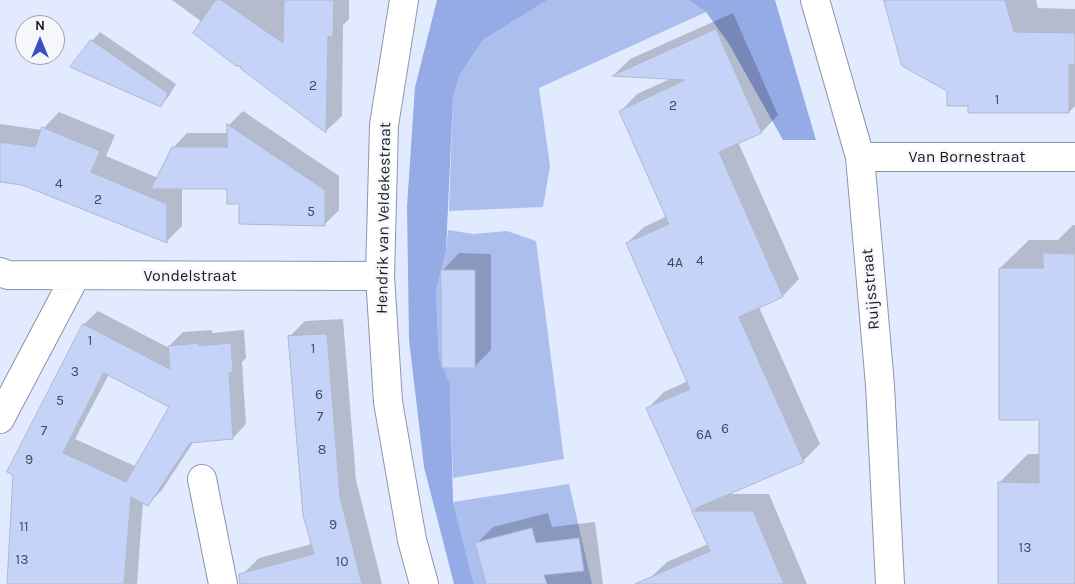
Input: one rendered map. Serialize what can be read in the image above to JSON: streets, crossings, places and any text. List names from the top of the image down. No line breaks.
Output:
{"streets":{"street":["Van Bornestraat","Hendrik van Veldekestraat","Vondelstraat","Ruijsstraat"]},"crossings":[["Van Bornestraat","Ruijsstraat"],["Hendrik van Veldekestraat","Vondelstraat"]],"house_numbers":["2","1","2","4","2","5","4","4A","1","1","3","6","5","7","6","7","6A","8","9","9","11","13","13","10"],"north":"top"}
